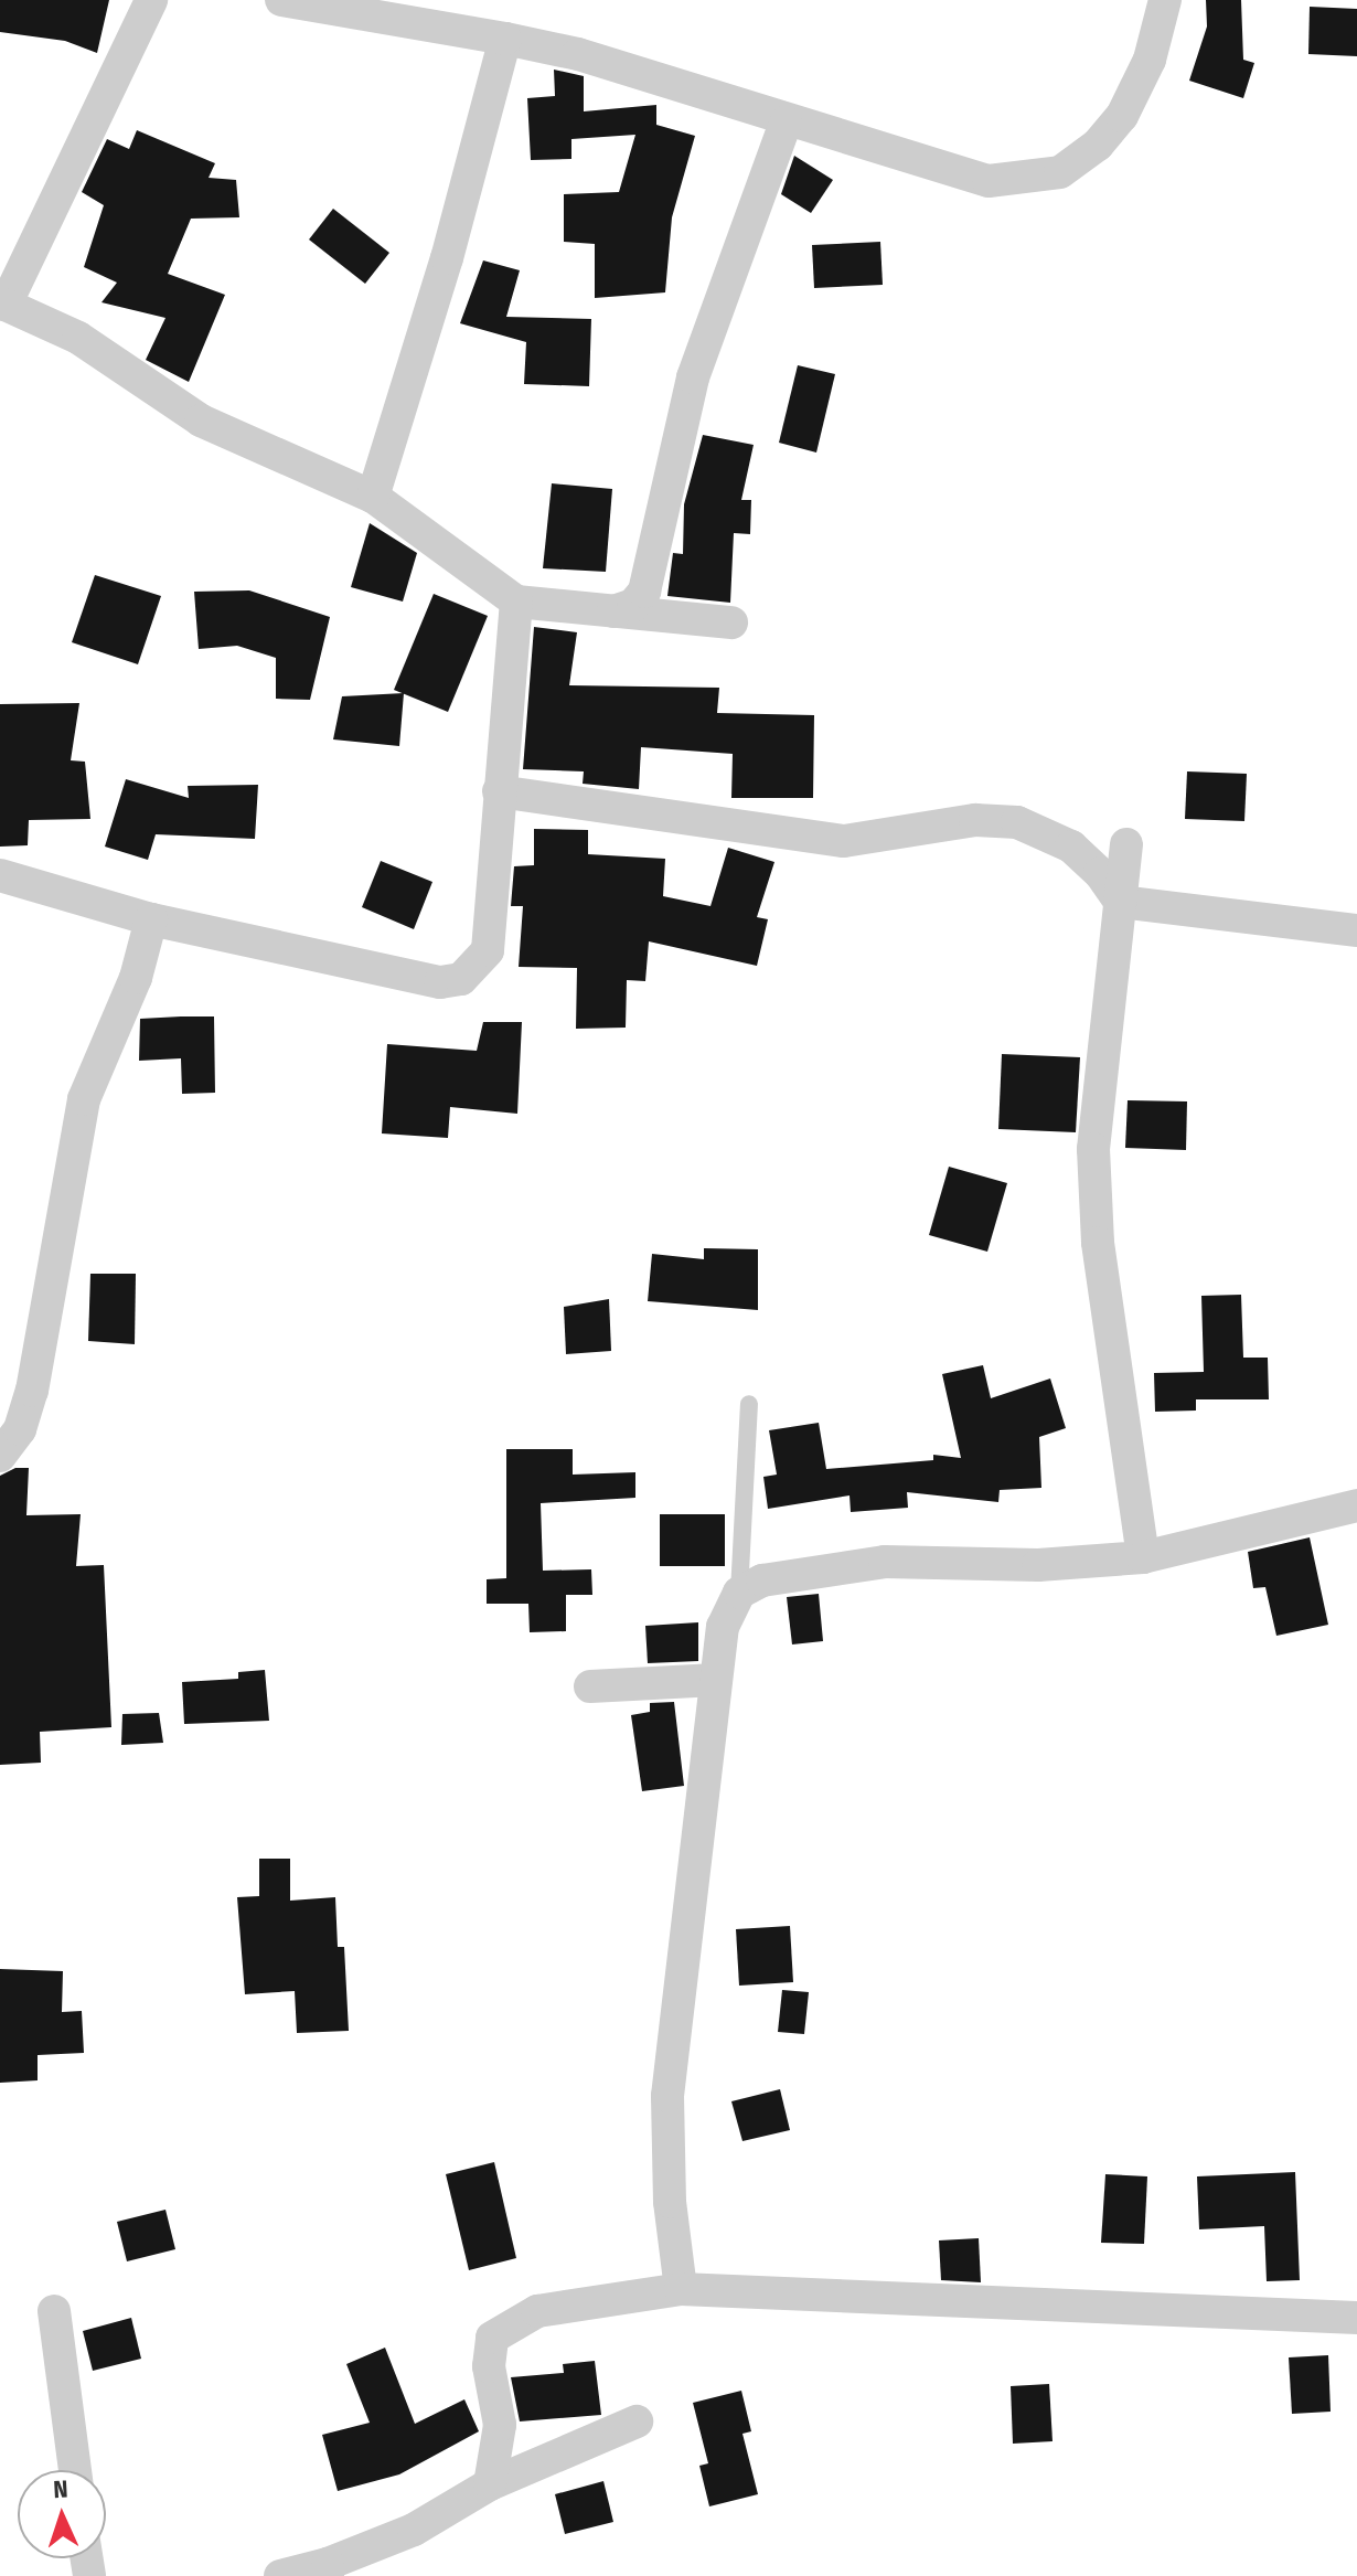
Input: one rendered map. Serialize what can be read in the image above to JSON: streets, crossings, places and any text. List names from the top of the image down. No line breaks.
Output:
{"north":"top"}
